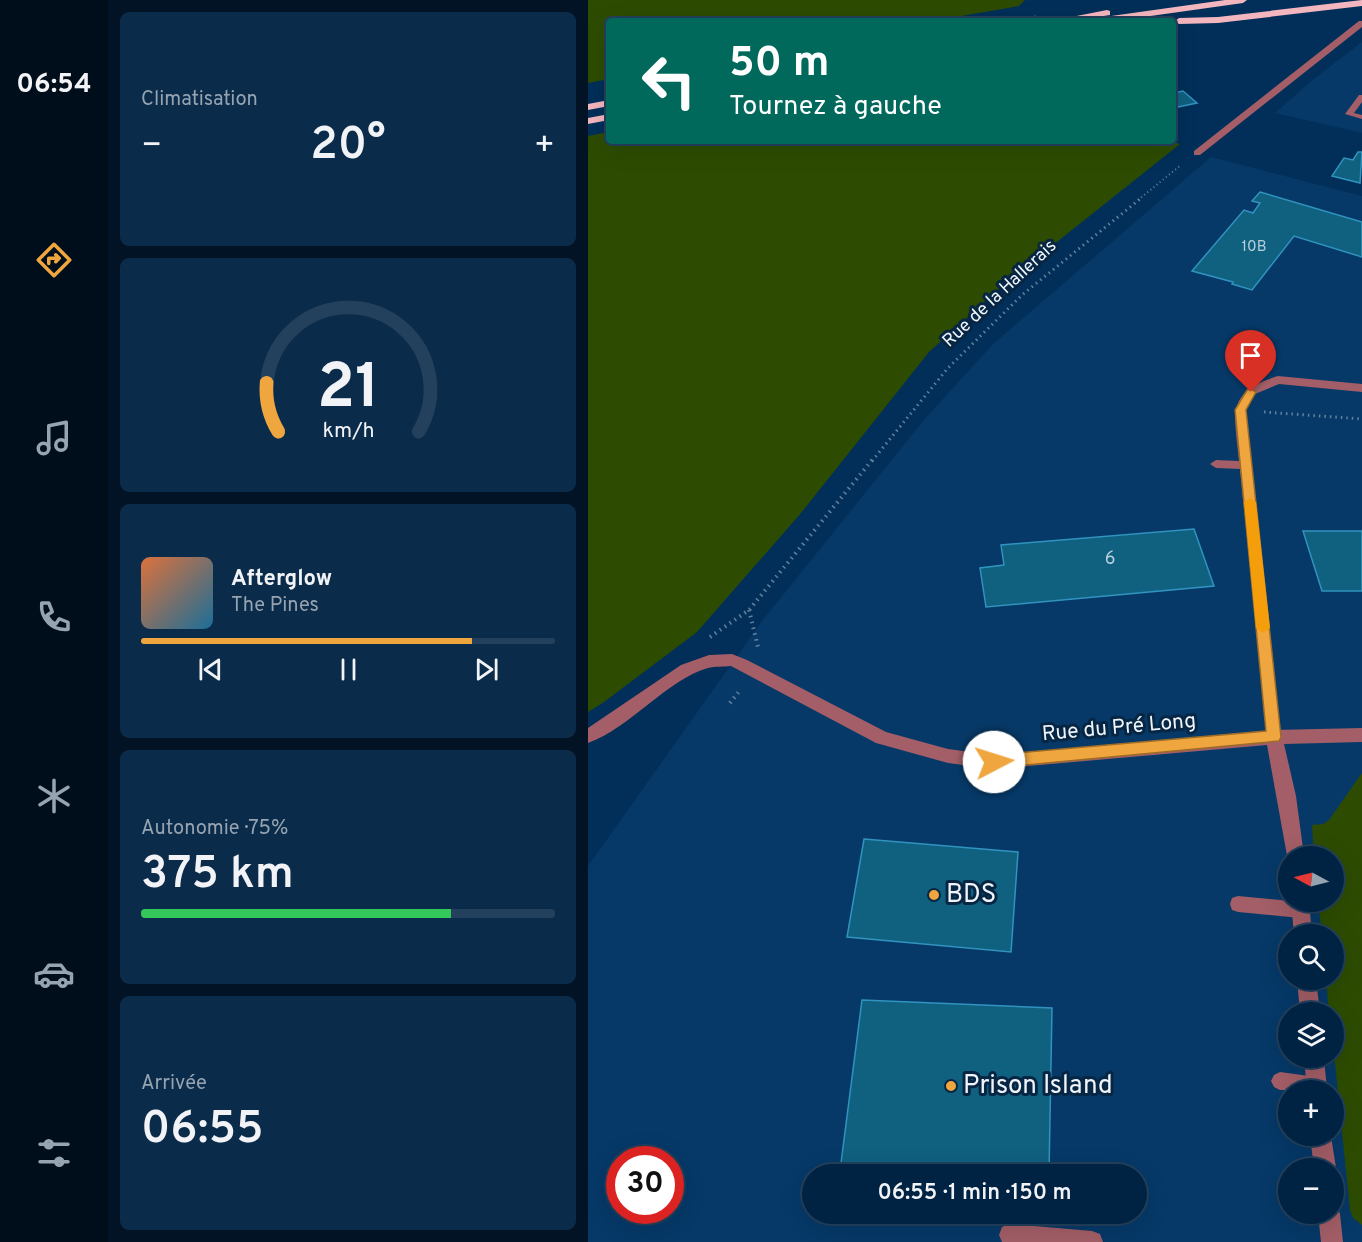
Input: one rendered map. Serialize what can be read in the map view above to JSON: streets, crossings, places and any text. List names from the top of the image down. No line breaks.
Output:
{"streets":{"street":["Rue du Pré Long"],"path":["Rue de la Hallerais"]},"places":["BDS","Prison Island"],"house_numbers":["10B","6"],"north":"left","page":{"tabs":"06:54","tile":["Climatisation",["Autonomie · 75%","375 km"],["Arrivée","06:55"]],"turn":["50 m","Tournez à gauche"],"heat":["−","20°","+"],"song":["Afterglow","The Pines"],"map_buttons":["+","−"],"limit":"30","trip":"06:55 · 1 min · 150 m","gauge":["21","km/h"]}}
